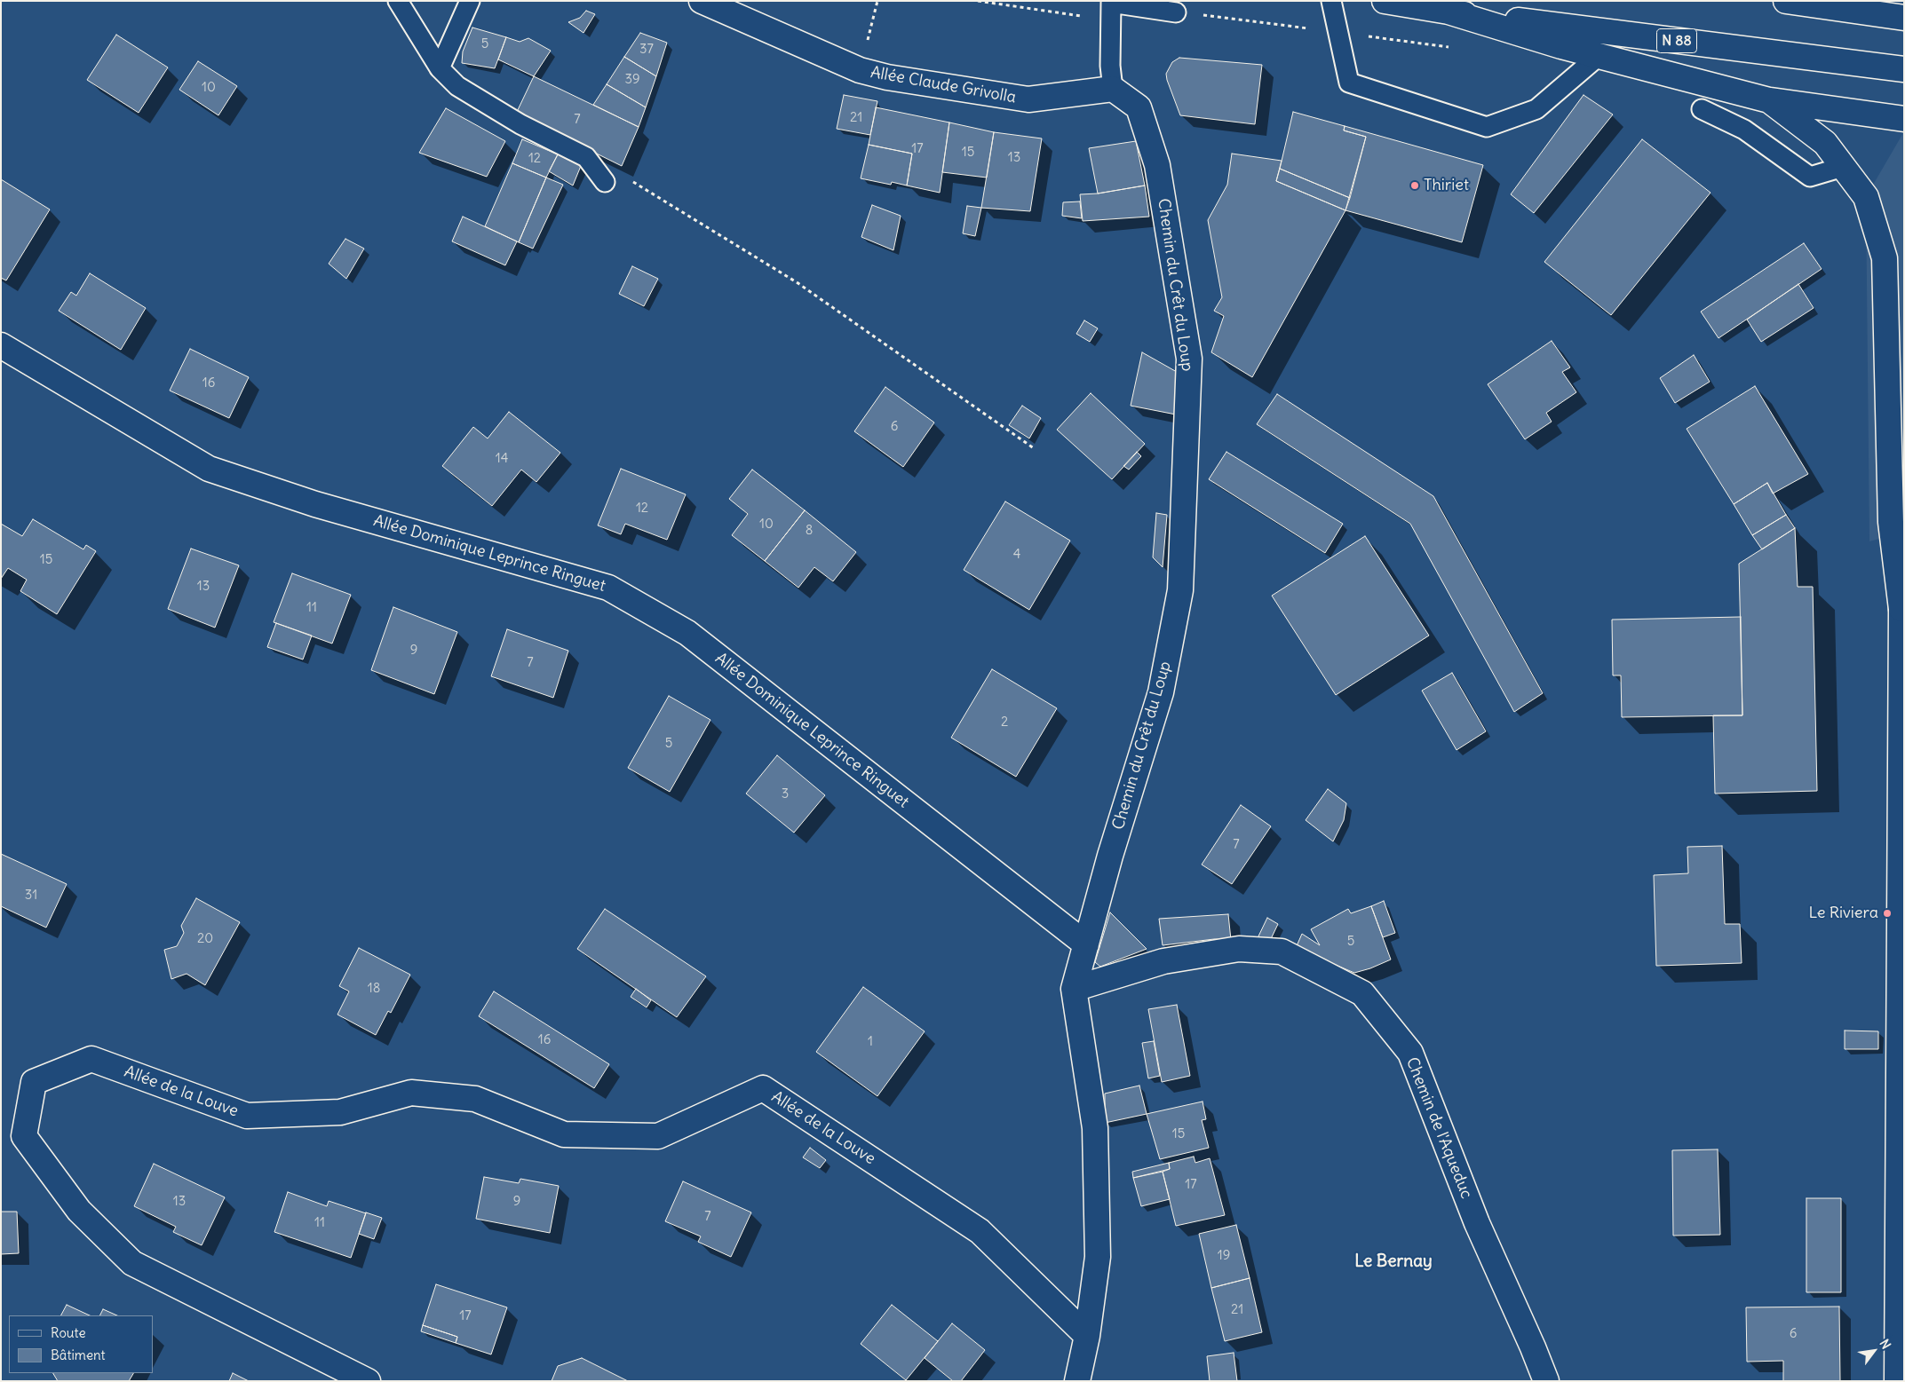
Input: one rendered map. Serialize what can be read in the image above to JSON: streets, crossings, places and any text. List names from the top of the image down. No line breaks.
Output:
{"streets":{"main road":["N 88","Allée Claude Grivolla","Chemin du Crêt du Loup","Allée Dominique Leprince Ringuet","Allée de la Louve","Chemin de l'Aqueduc"]},"crossings":[["Allée Claude Grivolla","Chemin du Crêt du Loup"],["Chemin du Crêt du Loup","Allée Dominique Leprince Ringuet"],["Chemin du Crêt du Loup","Allée de la Louve"],["Chemin du Crêt du Loup","Chemin de l'Aqueduc"]],"districts":["Le Bernay"],"places":["Thiriet","Le Riviera"],"house_numbers":["5","37","39","10","21","7","17","15","13","12","16","6","14","12","10","8","4","15","13","11","9","7","2","5","3","7","31","20","5","18","16","1","15","17","13","9","7","11","19","21","17","6"],"legend":["Route","Bâtiment"],"north":"top right"}
